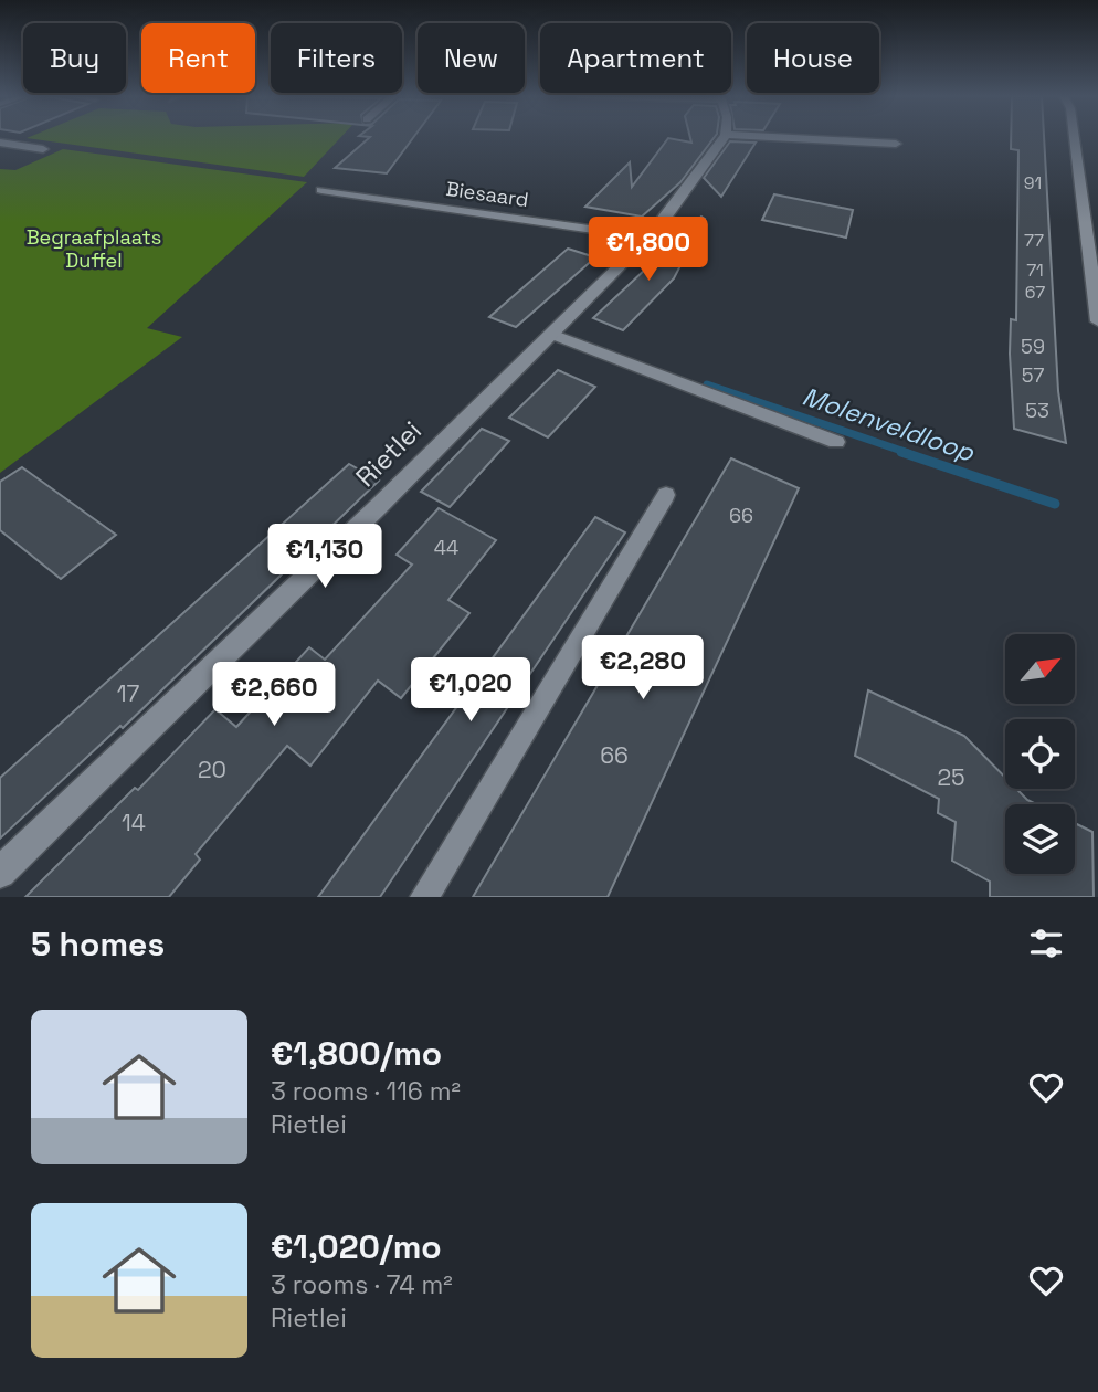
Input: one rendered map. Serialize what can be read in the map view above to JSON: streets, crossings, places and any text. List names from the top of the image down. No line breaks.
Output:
{"streets":{"street":["Biesaard","Rietlei"]},"crossings":[["Biesaard","Rietlei"]],"water":["Molenveldloop"],"parks":["Begraafplaats Duffel"],"house_numbers":["91","77","71","67","59","57","53","66","44","17","66","20","25","14"],"north":"top right","page":{"chip":["Buy","Rent","Filters","New","Apartment","House"],"price":["€1,800","€1,130","€2,280","€1,020","€2,660"],"heading":"5 homes","list":[{"name":"€1,800/mo","note":"3 rooms · 116 m² · Rietlei"},{"name":"€1,020/mo","note":"3 rooms · 74 m² · Rietlei"}]}}
